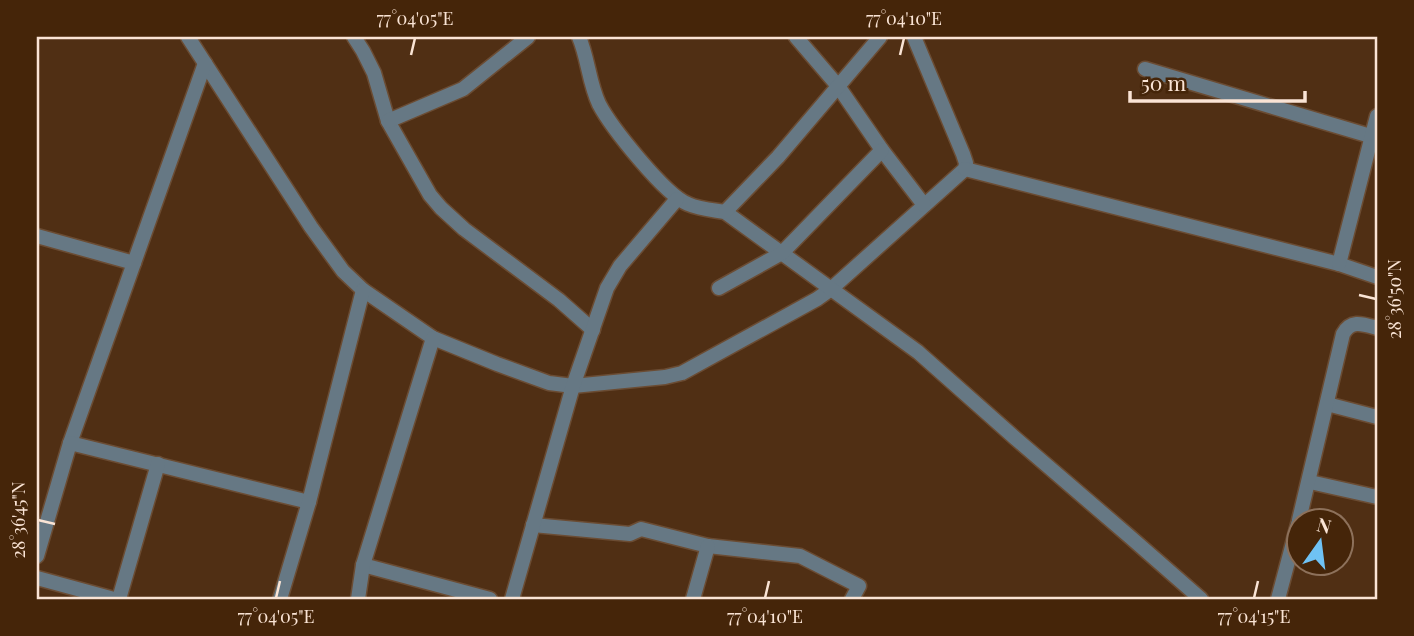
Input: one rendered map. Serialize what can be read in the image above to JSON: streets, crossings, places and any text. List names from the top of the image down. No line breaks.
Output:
{"scale_bar":"50 m","north":"top","coordinates":["77°04'05\"E","77°04'10\"E","28°36'50\"N","28°36'45\"N","77°04'15\"E"]}
